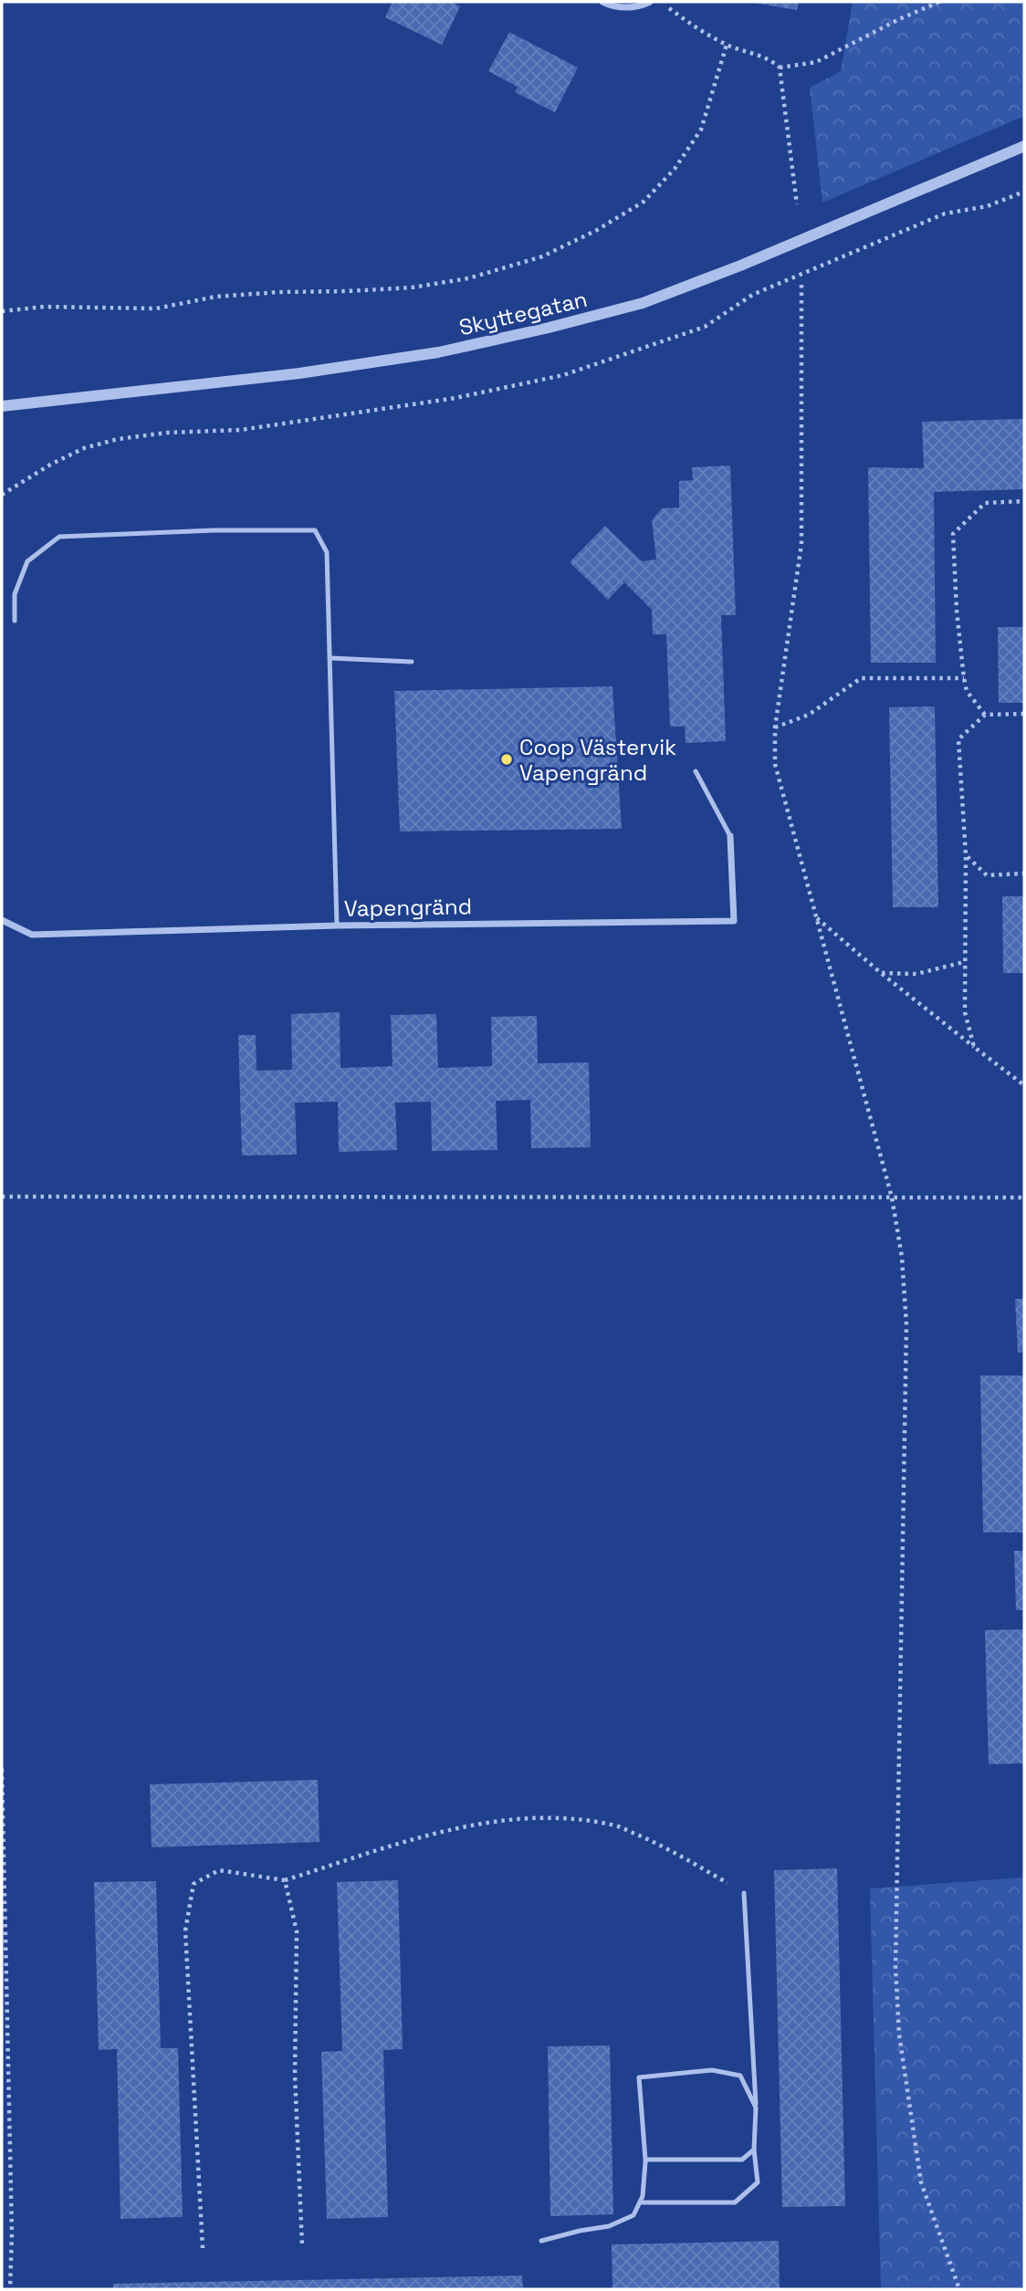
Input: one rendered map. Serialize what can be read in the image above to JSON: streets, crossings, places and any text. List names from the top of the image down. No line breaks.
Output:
{"streets":{"street":["Skyttegatan","Vapengränd"]},"places":["Coop Västervik Vapengränd"]}
